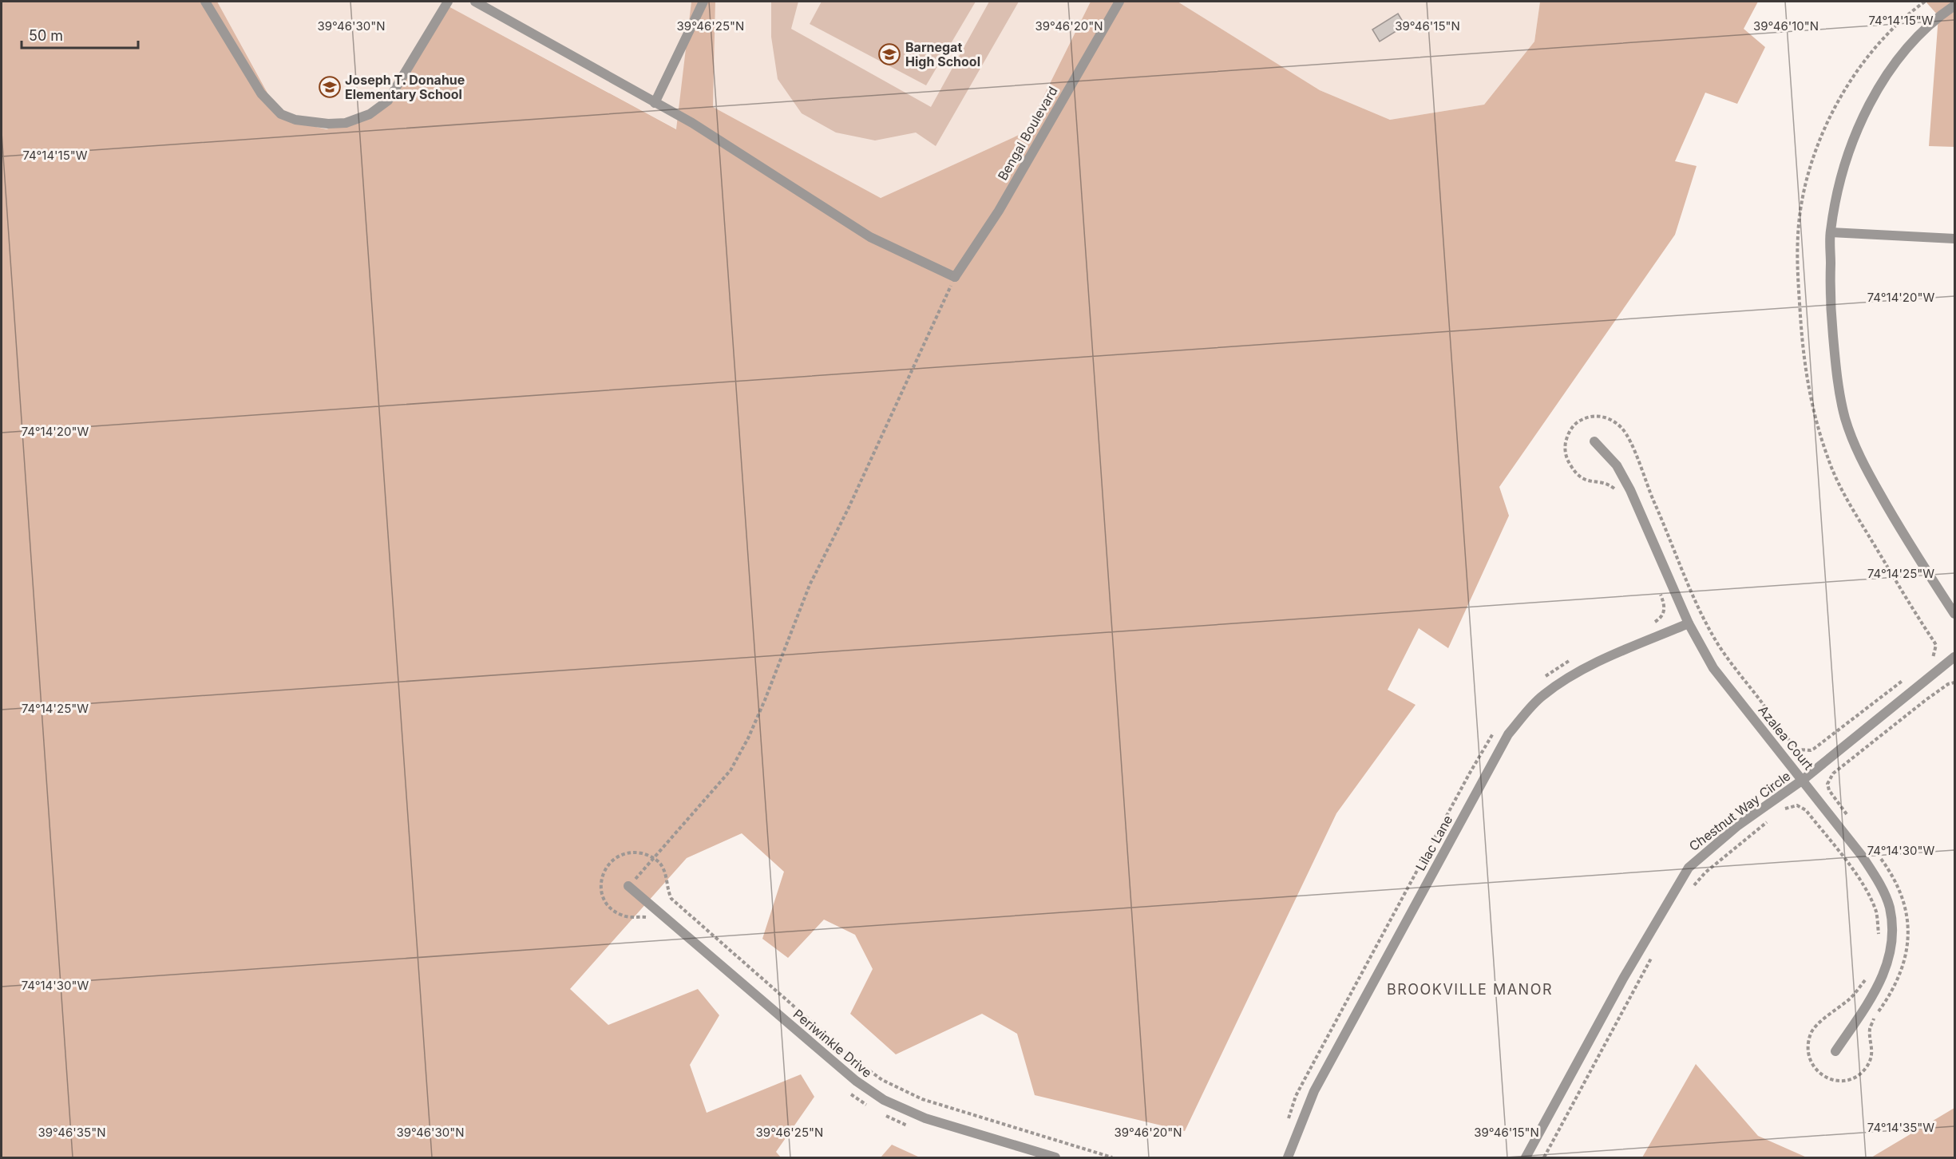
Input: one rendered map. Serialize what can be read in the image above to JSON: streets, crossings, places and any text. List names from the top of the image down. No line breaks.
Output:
{"streets":{"street":["Bengal Boulevard","Azalea Court","Chestnut Way Circle","Lilac Lane","Periwinkle Drive"]},"crossings":[["Azalea Court","Chestnut Way Circle"],["Azalea Court","Lilac Lane"]],"districts":["BROOKVILLE MANOR"],"places":{"school or university":["Barnegat High School","Joseph T. Donahue Elementary School"]},"scale_bar":"50 m","coordinates":["74°14'15\"W","39°46'30\"N","39°46'25\"N","39°46'20\"N","39°46'15\"N","39°46'10\"N","74°14'20\"W","74°14'25\"W","74°14'30\"W","74°14'35\"W","39°46'35\"N"]}
